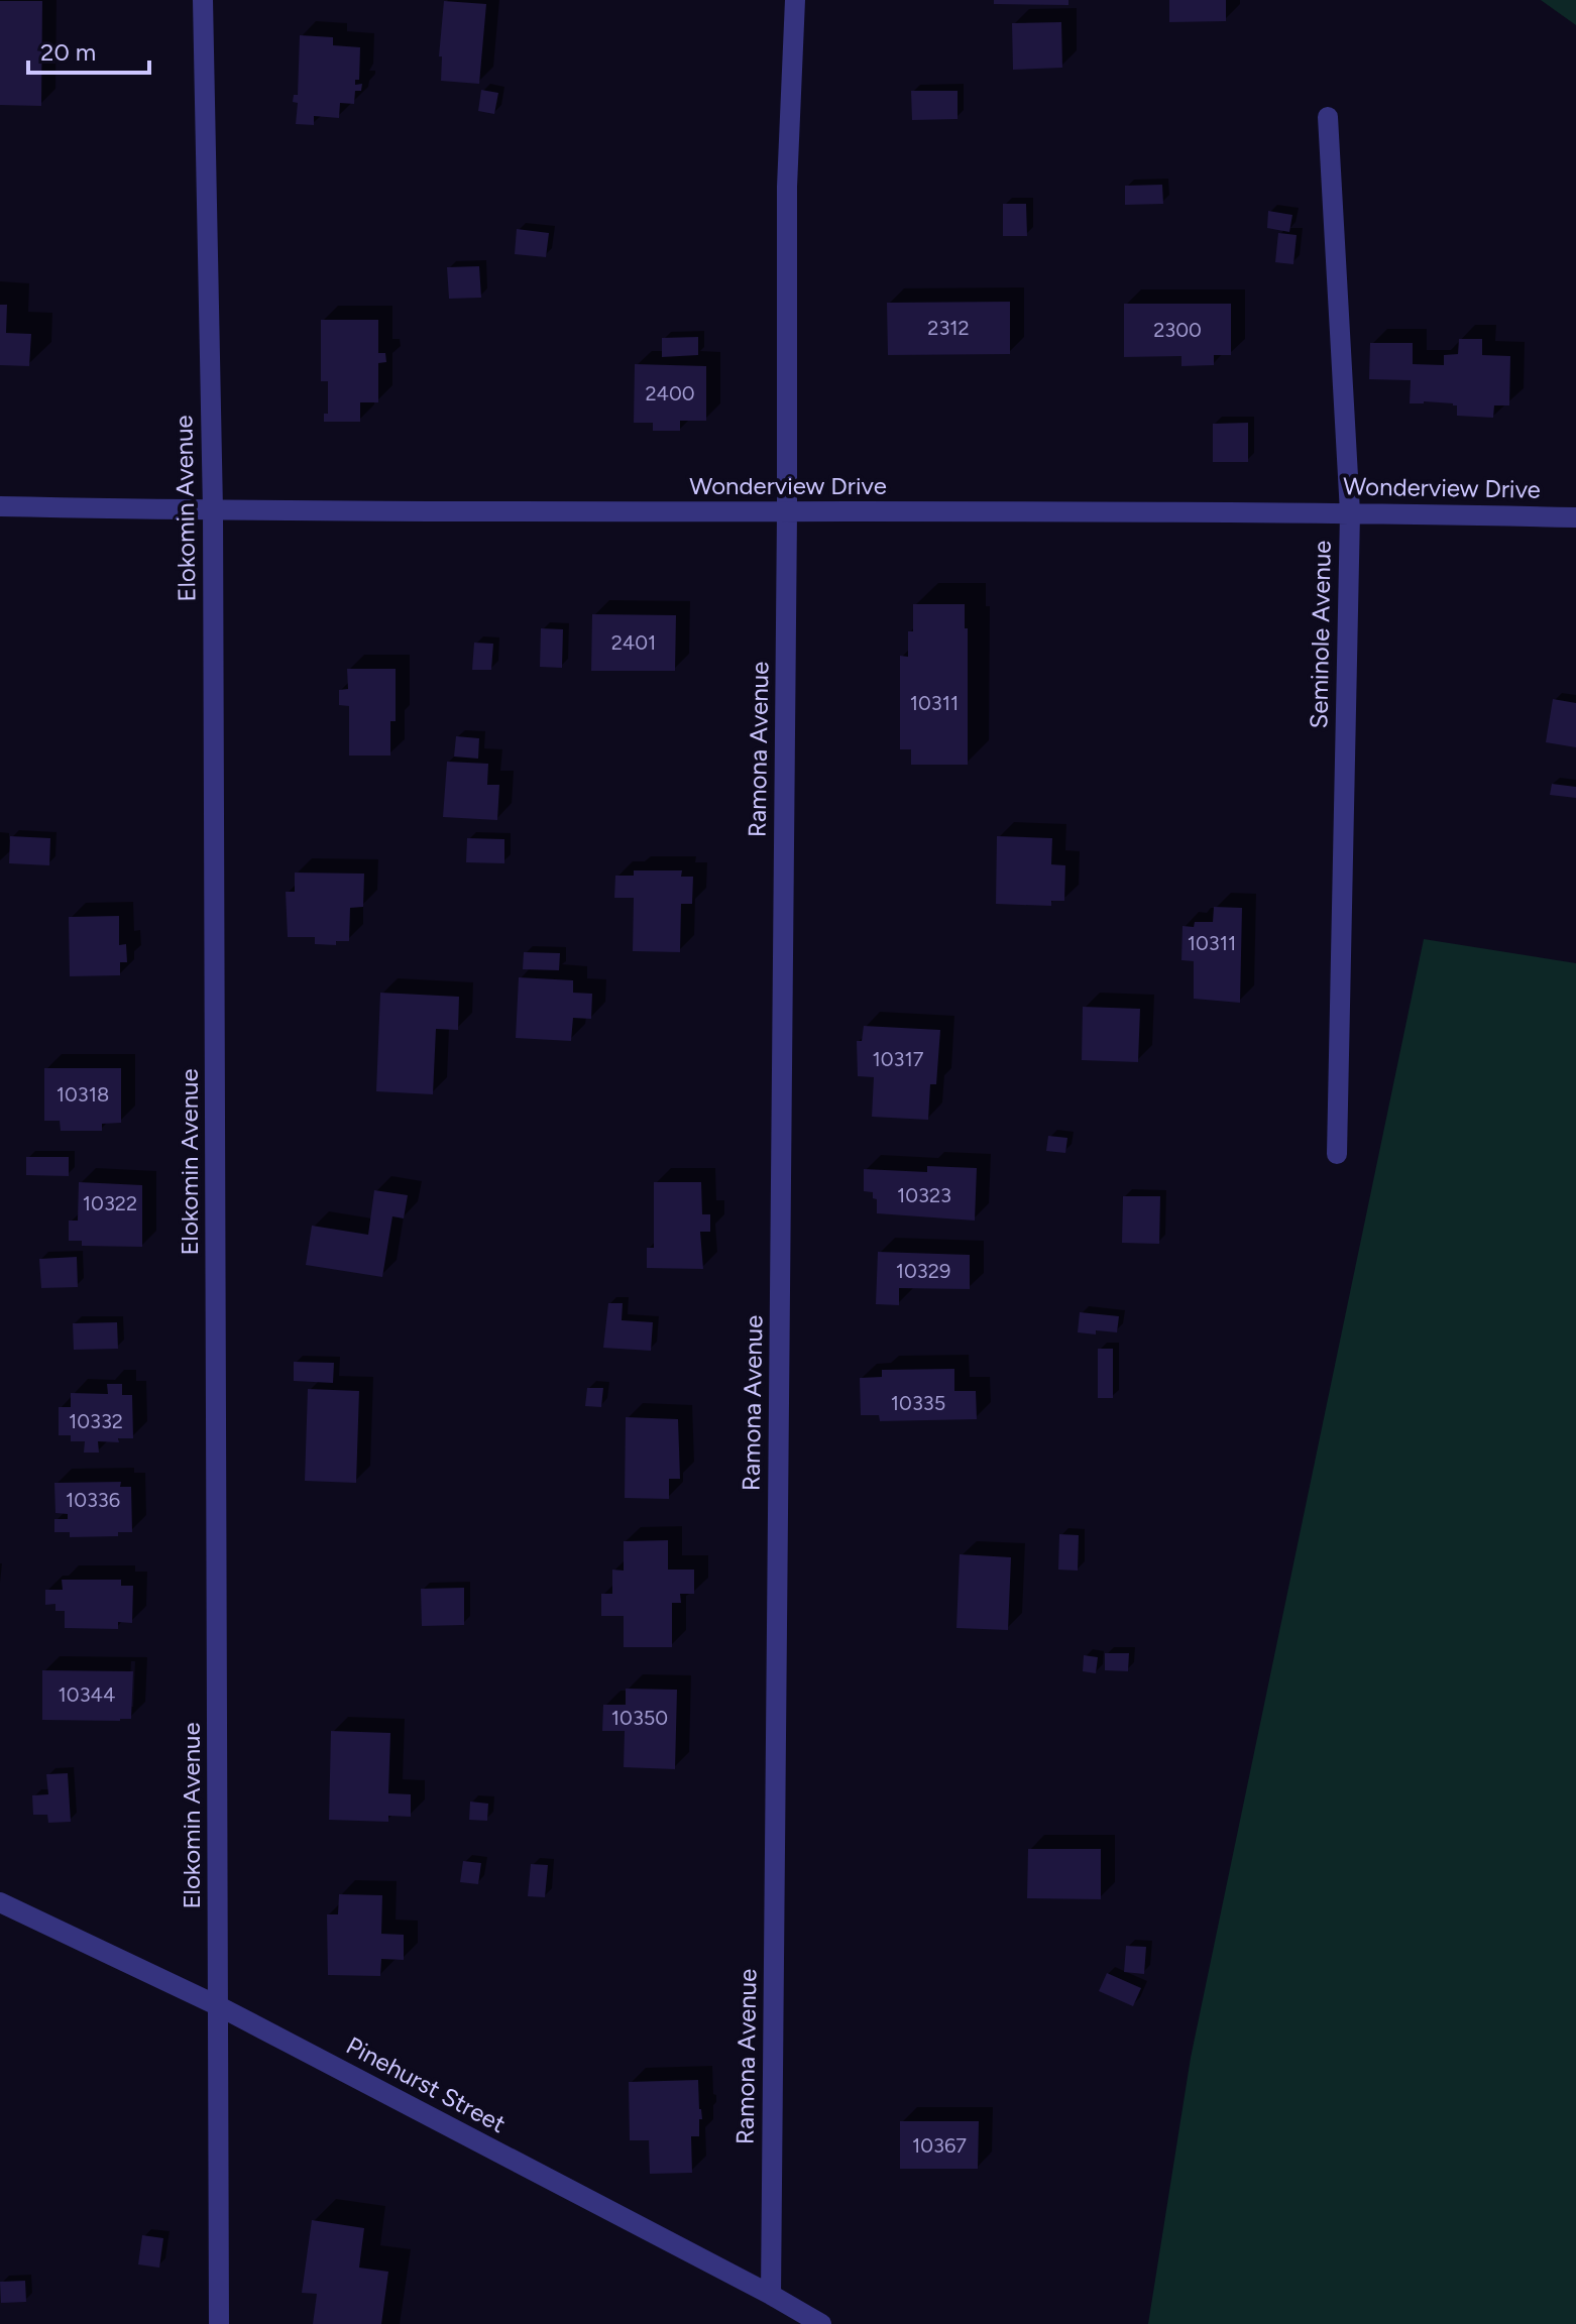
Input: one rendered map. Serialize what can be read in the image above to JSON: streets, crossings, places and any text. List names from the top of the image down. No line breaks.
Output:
{"streets":{"street":["Wonderview Drive","Elokomin Avenue","Seminole Avenue","Ramona Avenue","Pinehurst Street"]},"crossings":[["Wonderview Drive","Elokomin Avenue"],["Wonderview Drive","Seminole Avenue"],["Wonderview Drive","Ramona Avenue"],["Elokomin Avenue","Pinehurst Street"],["Ramona Avenue","Pinehurst Street"]],"house_numbers":["2312","2300","2400","2401","10311","10311","10317","10318","10323","10322","10329","10335","10332","10336","10344","10350","10367"],"scale_bar":"20 m"}
